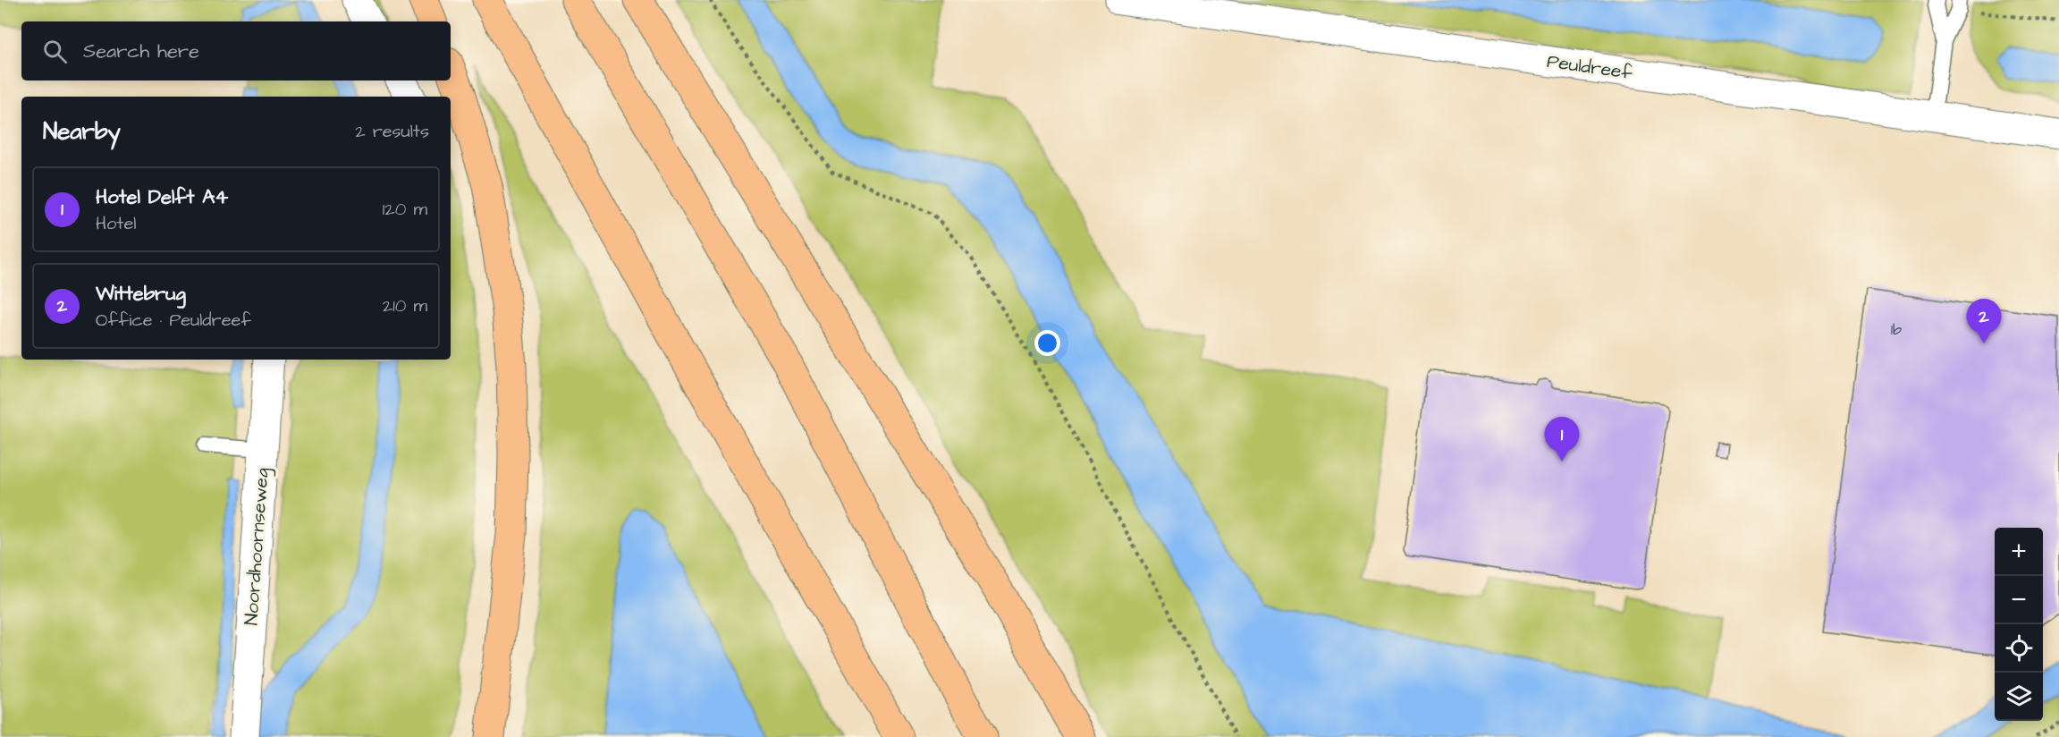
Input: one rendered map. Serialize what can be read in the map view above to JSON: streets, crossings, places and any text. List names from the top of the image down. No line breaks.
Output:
{"streets":{"street":["Peuldreef","Noordhoornseweg"]},"house_numbers":["1b"],"page":{"search":"Search here","heading":["Nearby","2 results"],"list":[{"mark":"1","name":"Hotel Delft A4","note":"Hotel","value":"120 m"},{"mark":"2","name":"Wittebrug","note":"Office · Peuldreef","value":"210 m"}],"pins":["2","1"],"map_buttons":["+","−"]}}
